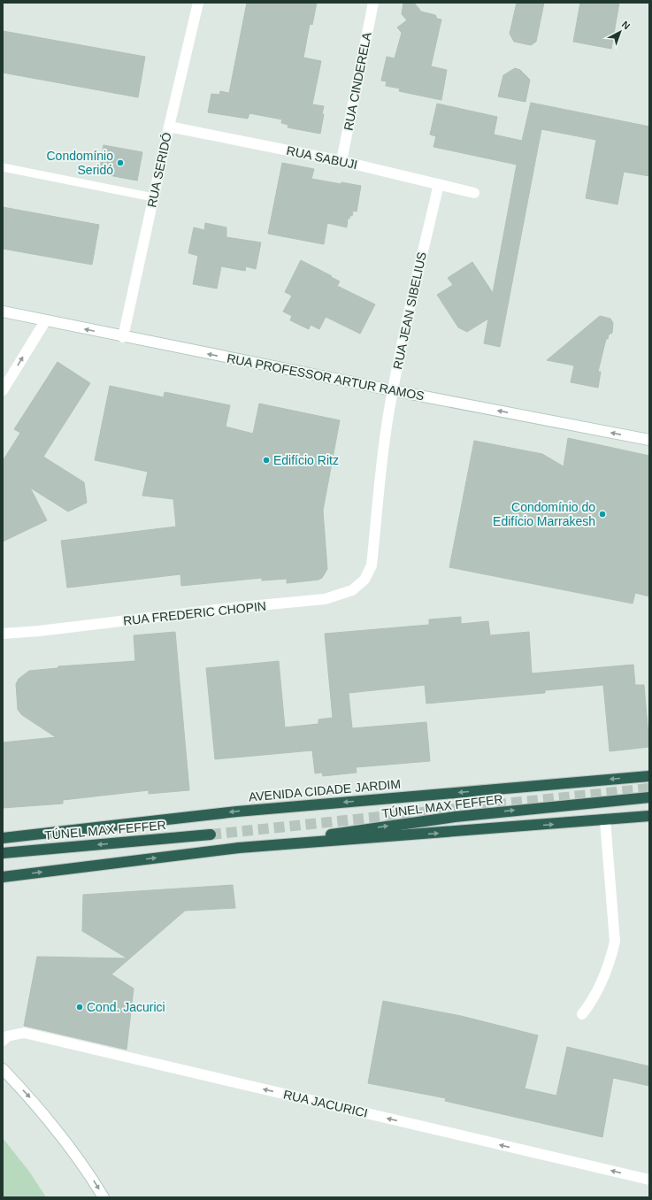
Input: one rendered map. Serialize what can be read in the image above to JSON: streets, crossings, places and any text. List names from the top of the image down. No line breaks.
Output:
{"streets":{"highway":["AVENIDA CIDADE JARDIM","TÚNEL MAX FEFFER"],"street":["RUA CINDERELA","RUA SABUJI","RUA SERIDÓ","RUA JEAN SIBELIUS","RUA PROFESSOR ARTUR RAMOS","RUA FREDERIC CHOPIN","RUA JACURICI"]},"crossings":[["RUA CINDERELA","RUA SABUJI"],["RUA SABUJI","RUA SERIDÓ"],["RUA SABUJI","RUA JEAN SIBELIUS"],["RUA SERIDÓ","RUA PROFESSOR ARTUR RAMOS"],["RUA JEAN SIBELIUS","RUA PROFESSOR ARTUR RAMOS"],["RUA JEAN SIBELIUS","RUA FREDERIC CHOPIN"]],"one_way":["RUA PROFESSOR ARTUR RAMOS","RUA JACURICI"],"places":["Condomínio Seridó","Edifício Ritz","Condomínio do Edifício Marrakesh","Cond. Jacurici"],"north":"top right"}
